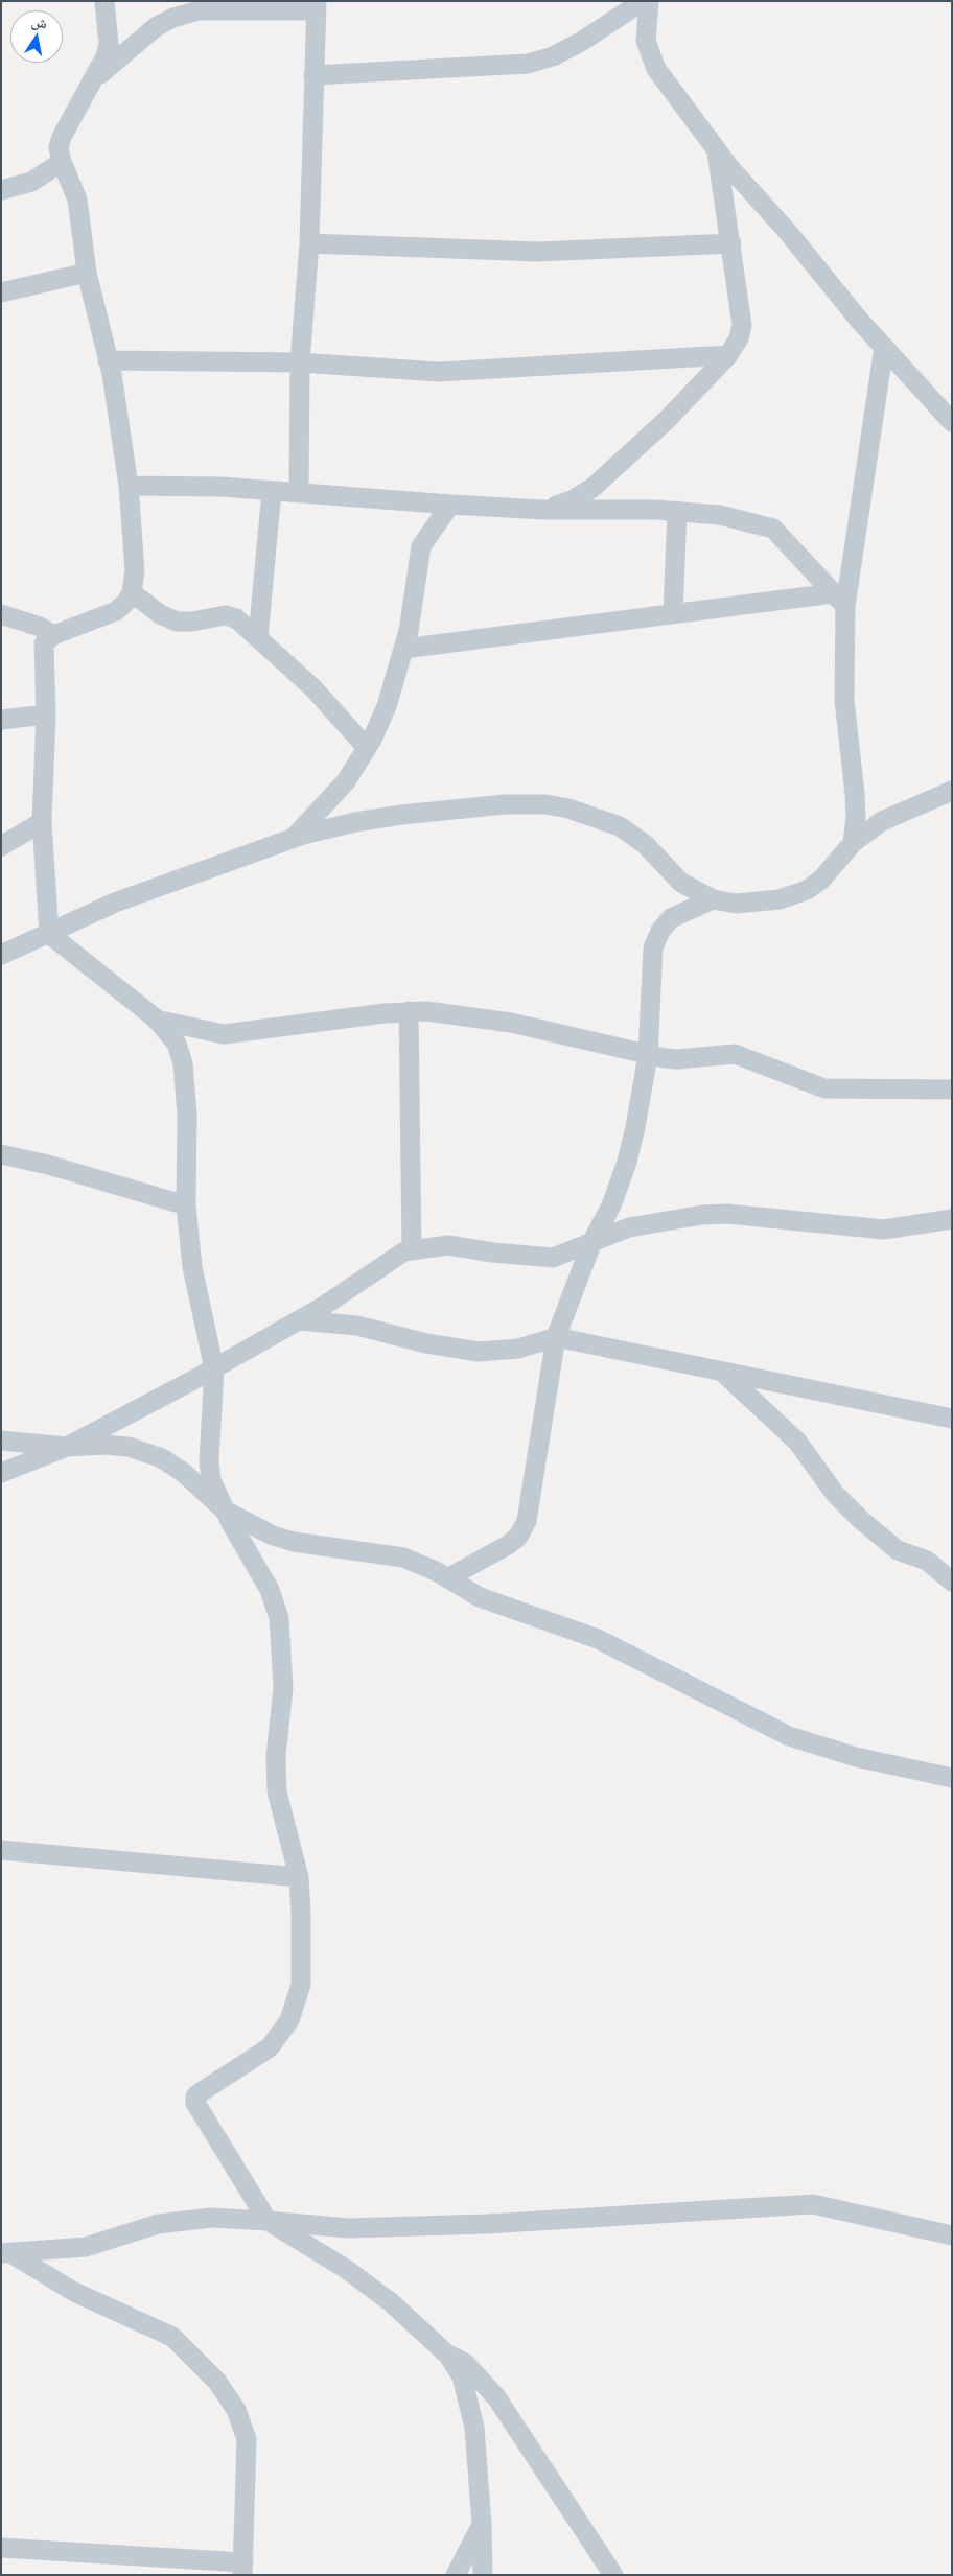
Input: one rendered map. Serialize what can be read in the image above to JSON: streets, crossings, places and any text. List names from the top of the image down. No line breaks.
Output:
{"north":"top"}
